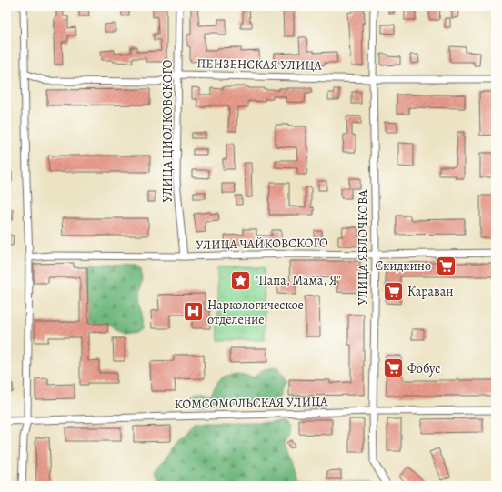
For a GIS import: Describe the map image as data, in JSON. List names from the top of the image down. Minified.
{"streets":{"street":["ПЕНЗЕНСКАЯ УЛИЦА","УЛИЦА ЦИОЛКОВСКОГО","УЛИЦА ЧАЙКОВСКОГО","УЛИЦА ЯБЛОЧКОВА","КОМСОМОЛЬСКАЯ УЛИЦА"]},"crossings":[["ПЕНЗЕНСКАЯ УЛИЦА","УЛИЦА ЦИОЛКОВСКОГО"],["ПЕНЗЕНСКАЯ УЛИЦА","УЛИЦА ЯБЛОЧКОВА"],["УЛИЦА ЦИОЛКОВСКОГО","УЛИЦА ЧАЙКОВСКОГО"],["УЛИЦА ЧАЙКОВСКОГО","УЛИЦА ЯБЛОЧКОВА"],["УЛИЦА ЯБЛОЧКОВА","КОМСОМОЛЬСКАЯ УЛИЦА"]],"places":{"supermarket":["Скидкино","Караван","Фобус"],"place":["\"Папа, Мама, Я\""],"hospital":["Наркологическое отделение"]}}
